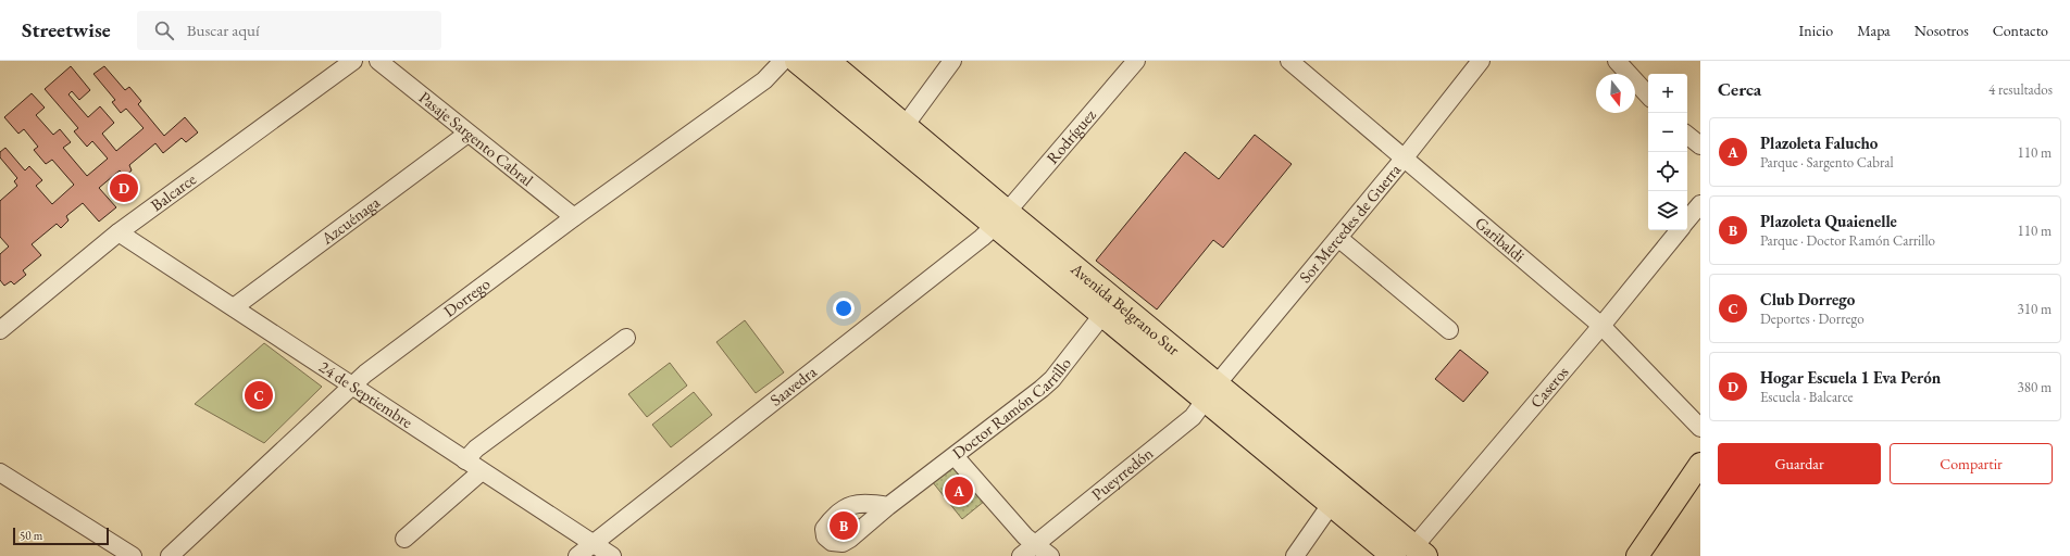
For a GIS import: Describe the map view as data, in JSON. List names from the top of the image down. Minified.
{"streets":{"highway":["Avenida Belgrano Sur"],"street":["Rodríguez","Pasaje Sargento Cabral","Balcarce","Azcuénaga","Sor Mercedes de Guerra","Garibaldi","Dorrego","Saavedra","Caseros","24 de Septiembre","Doctor Ramón Carrillo","Pueyrredón"]},"crossings":[["Rodríguez","Avenida Belgrano Sur"],["Rodríguez","Saavedra"],["Pasaje Sargento Cabral","Azcuénaga"],["Pasaje Sargento Cabral","Dorrego"],["Balcarce","24 de Septiembre"],["Azcuénaga","24 de Septiembre"],["Sor Mercedes de Guerra","Garibaldi"],["Sor Mercedes de Guerra","Avenida Belgrano Sur"],["Sor Mercedes de Guerra","Pueyrredón"],["Garibaldi","Caseros"],["Dorrego","24 de Septiembre"],["Avenida Belgrano Sur","Saavedra"],["Avenida Belgrano Sur","Caseros"],["Avenida Belgrano Sur","Doctor Ramón Carrillo"],["Avenida Belgrano Sur","Pueyrredón"],["Saavedra","24 de Septiembre"]],"scale_bar":"50 m","north":"bottom","page":{"header":"Streetwise","search":"Buscar aquí","nav":["Inicio","Mapa","Nosotros","Contacto"],"heading":["Cerca","4 resultados"],"map_buttons":["+","−"],"list":[{"mark":"A","name":"Plazoleta Falucho","note":"Parque · Sargento Cabral","value":"110 m"},{"mark":"B","name":"Plazoleta Quaienelle","note":"Parque · Doctor Ramón Carrillo","value":"110 m"},{"mark":"C","name":"Club Dorrego","note":"Deportes · Dorrego","value":"310 m"},{"mark":"D","name":"Hogar Escuela 1 Eva Perón","note":"Escuela · Balcarce","value":"380 m"}],"pins":["D","C","A","B"],"buttons":["Guardar","Compartir"],"scale":"50 m"}}
